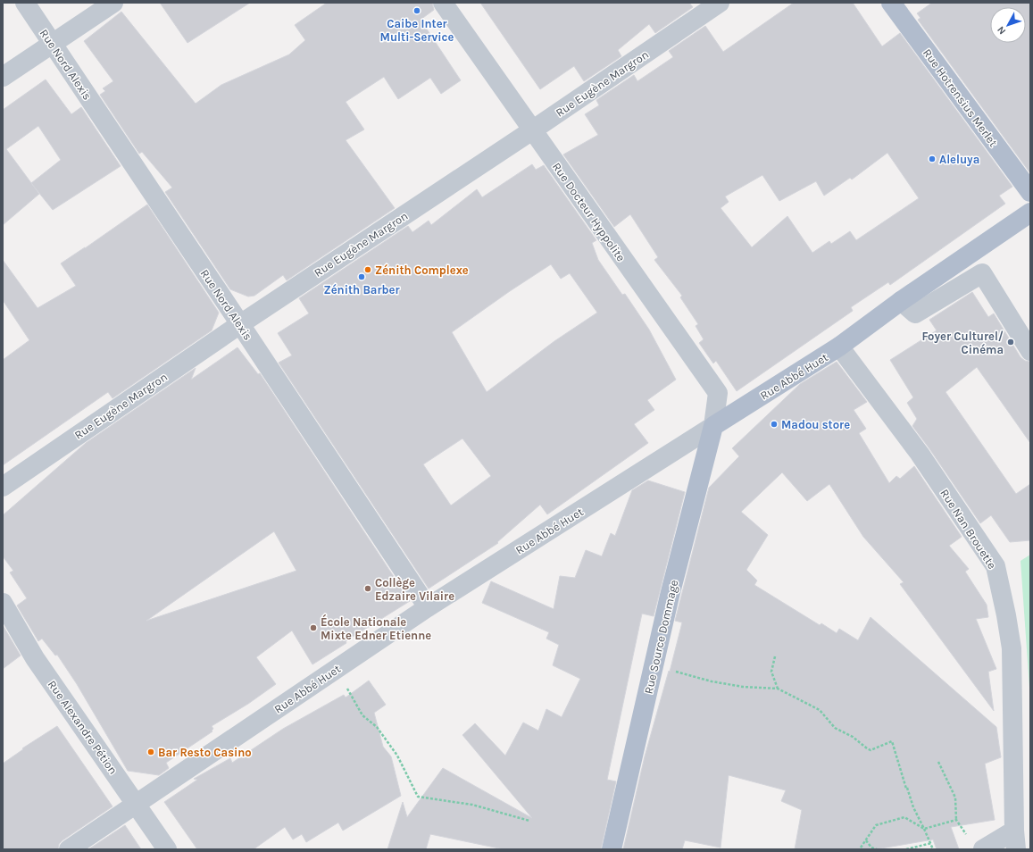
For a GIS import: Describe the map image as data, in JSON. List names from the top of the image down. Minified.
{"streets":{"main road":["Rue Hotrensius Merlet","Rue Abbé Huet","Rue Source Dommage"],"street":["Rue Nord Alexis","Rue Eugène Margron","Rue Docteur Hyppolite","Rue Nan Brouette","Rue Alexandre Pétion"]},"crossings":[["Rue Nord Alexis","Rue Eugène Margron"],["Rue Nord Alexis","Rue Abbé Huet"],["Rue Eugène Margron","Rue Docteur Hyppolite"],["Rue Docteur Hyppolite","Rue Abbé Huet"],["Rue Docteur Hyppolite","Rue Source Dommage"],["Rue Abbé Huet","Rue Nan Brouette"],["Rue Abbé Huet","Rue Source Dommage"],["Rue Abbé Huet","Rue Alexandre Pétion"]],"places":["Caibe Inter Multi-Service","Aleluya","Zénith Complexe","Zénith Barber","Foyer Culturel/ Cinéma","Madou store","Collège Edzaire Vilaire","École Nationale Mixte Edner Etienne","Bar Resto Casino"],"north":"bottom left"}
